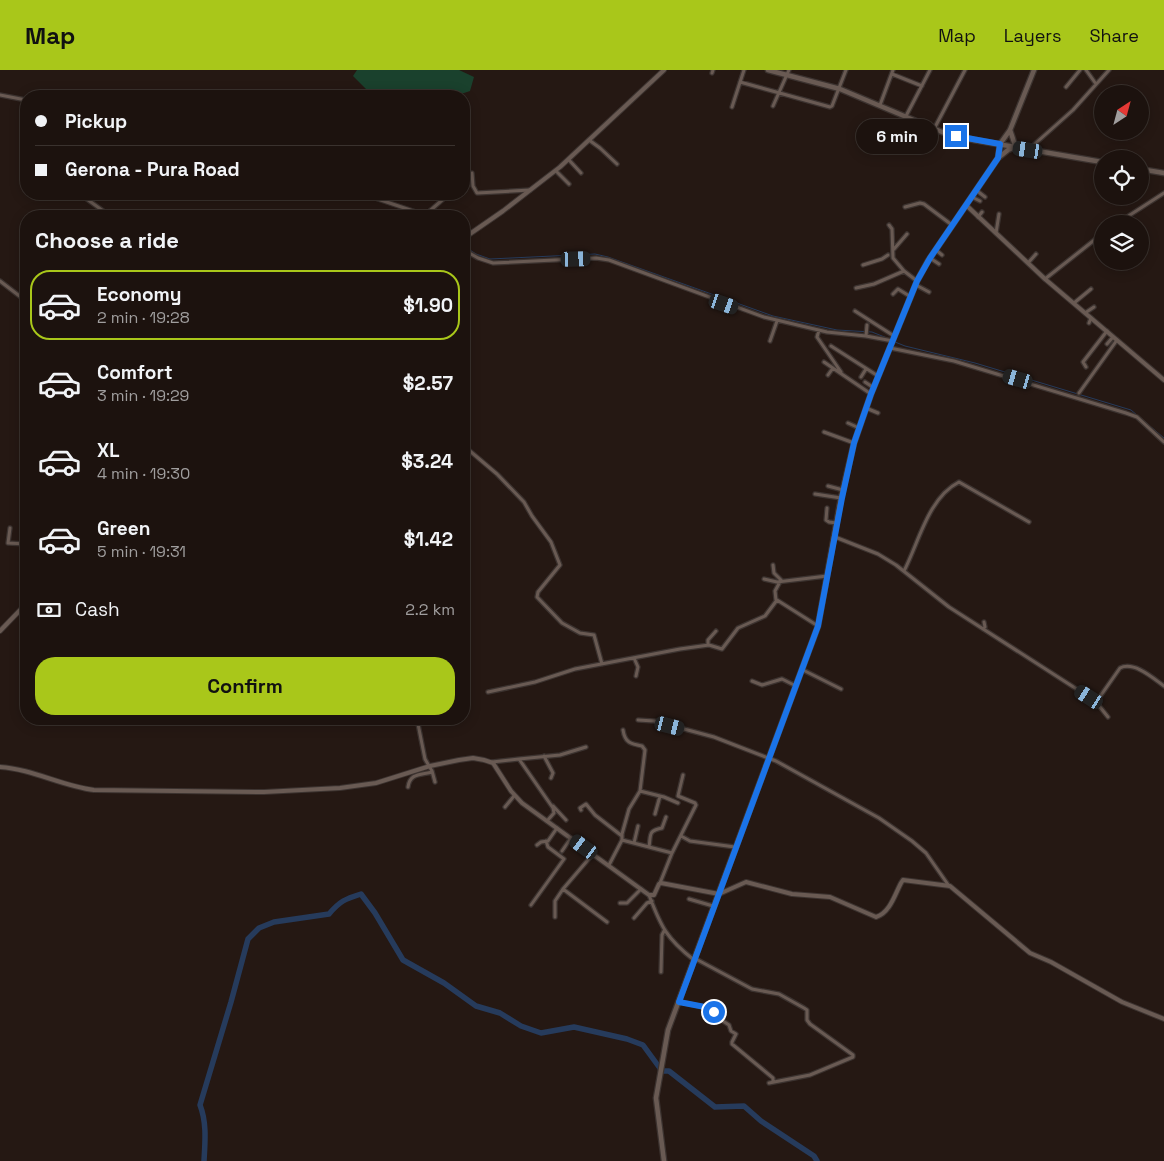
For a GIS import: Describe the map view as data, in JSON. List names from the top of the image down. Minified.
{"north":"top right","page":{"header":"Map","nav":["Map","Layers","Share"],"banner":["Pickup","Gerona - Pura Road"],"bubble":"6 min","heading":"Choose a ride","list":[{"name":"Economy","note":"2 min · 19:28","value":"$1.90"},{"name":"Comfort","note":"3 min · 19:29","value":"$2.57"},{"name":"XL","note":"4 min · 19:30","value":"$3.24"},{"name":"Green","note":"5 min · 19:31","value":"$1.42"}],"pay":["Cash","2.2 km"],"buttons":"Confirm"}}
